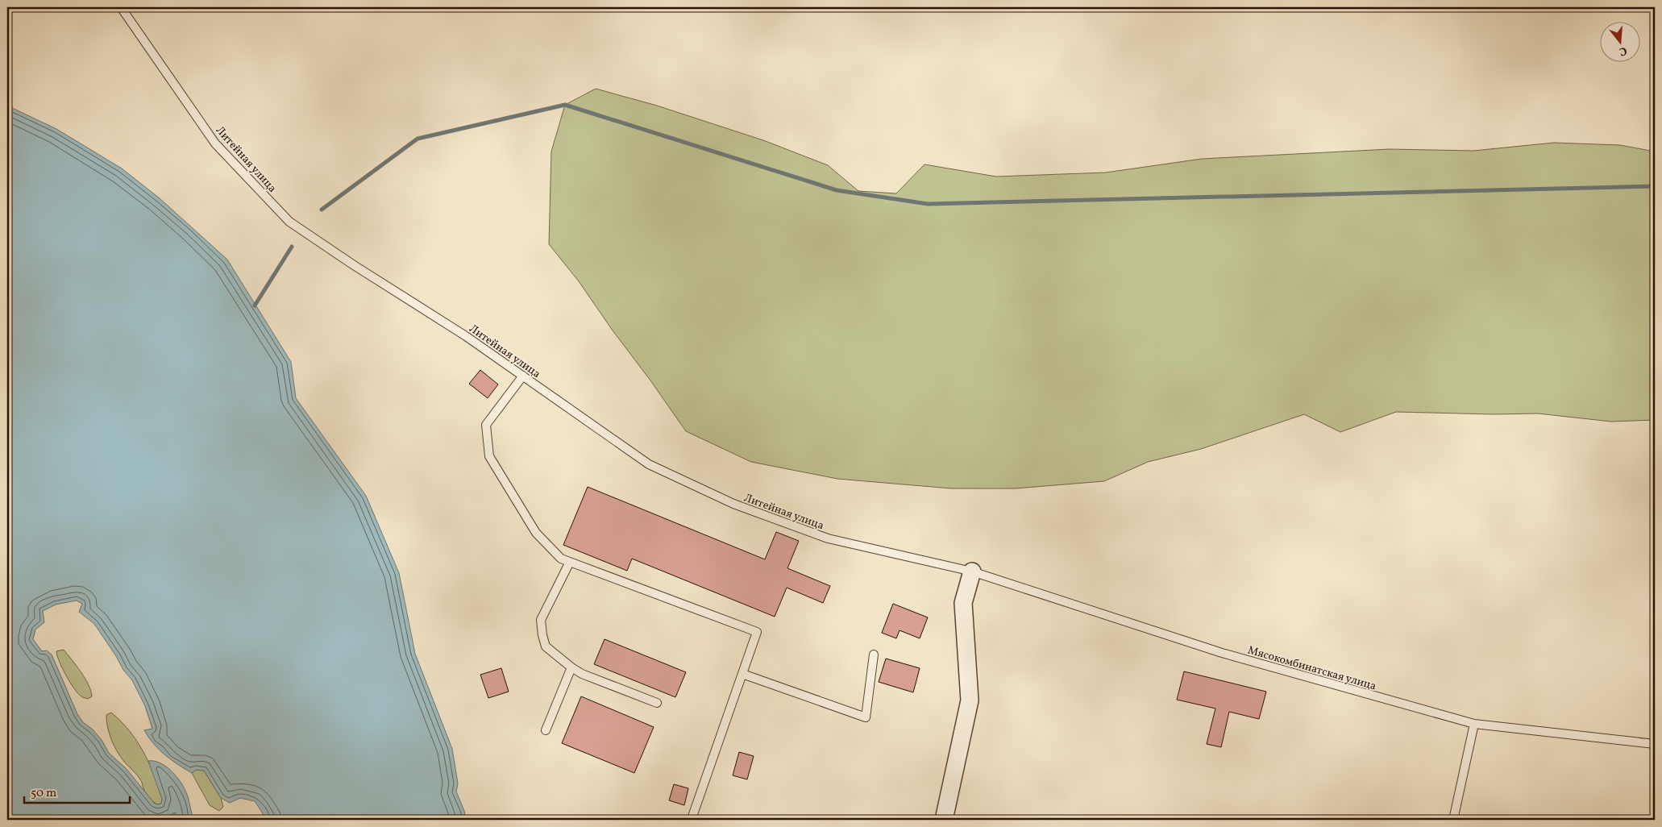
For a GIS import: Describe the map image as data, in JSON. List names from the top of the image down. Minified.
{"streets":{"lane":["Литейная улица","Мясокомбинатская улица"]},"crossings":[["Литейная улица","Мясокомбинатская улица"]],"scale_bar":"50 m","north":"bottom"}
